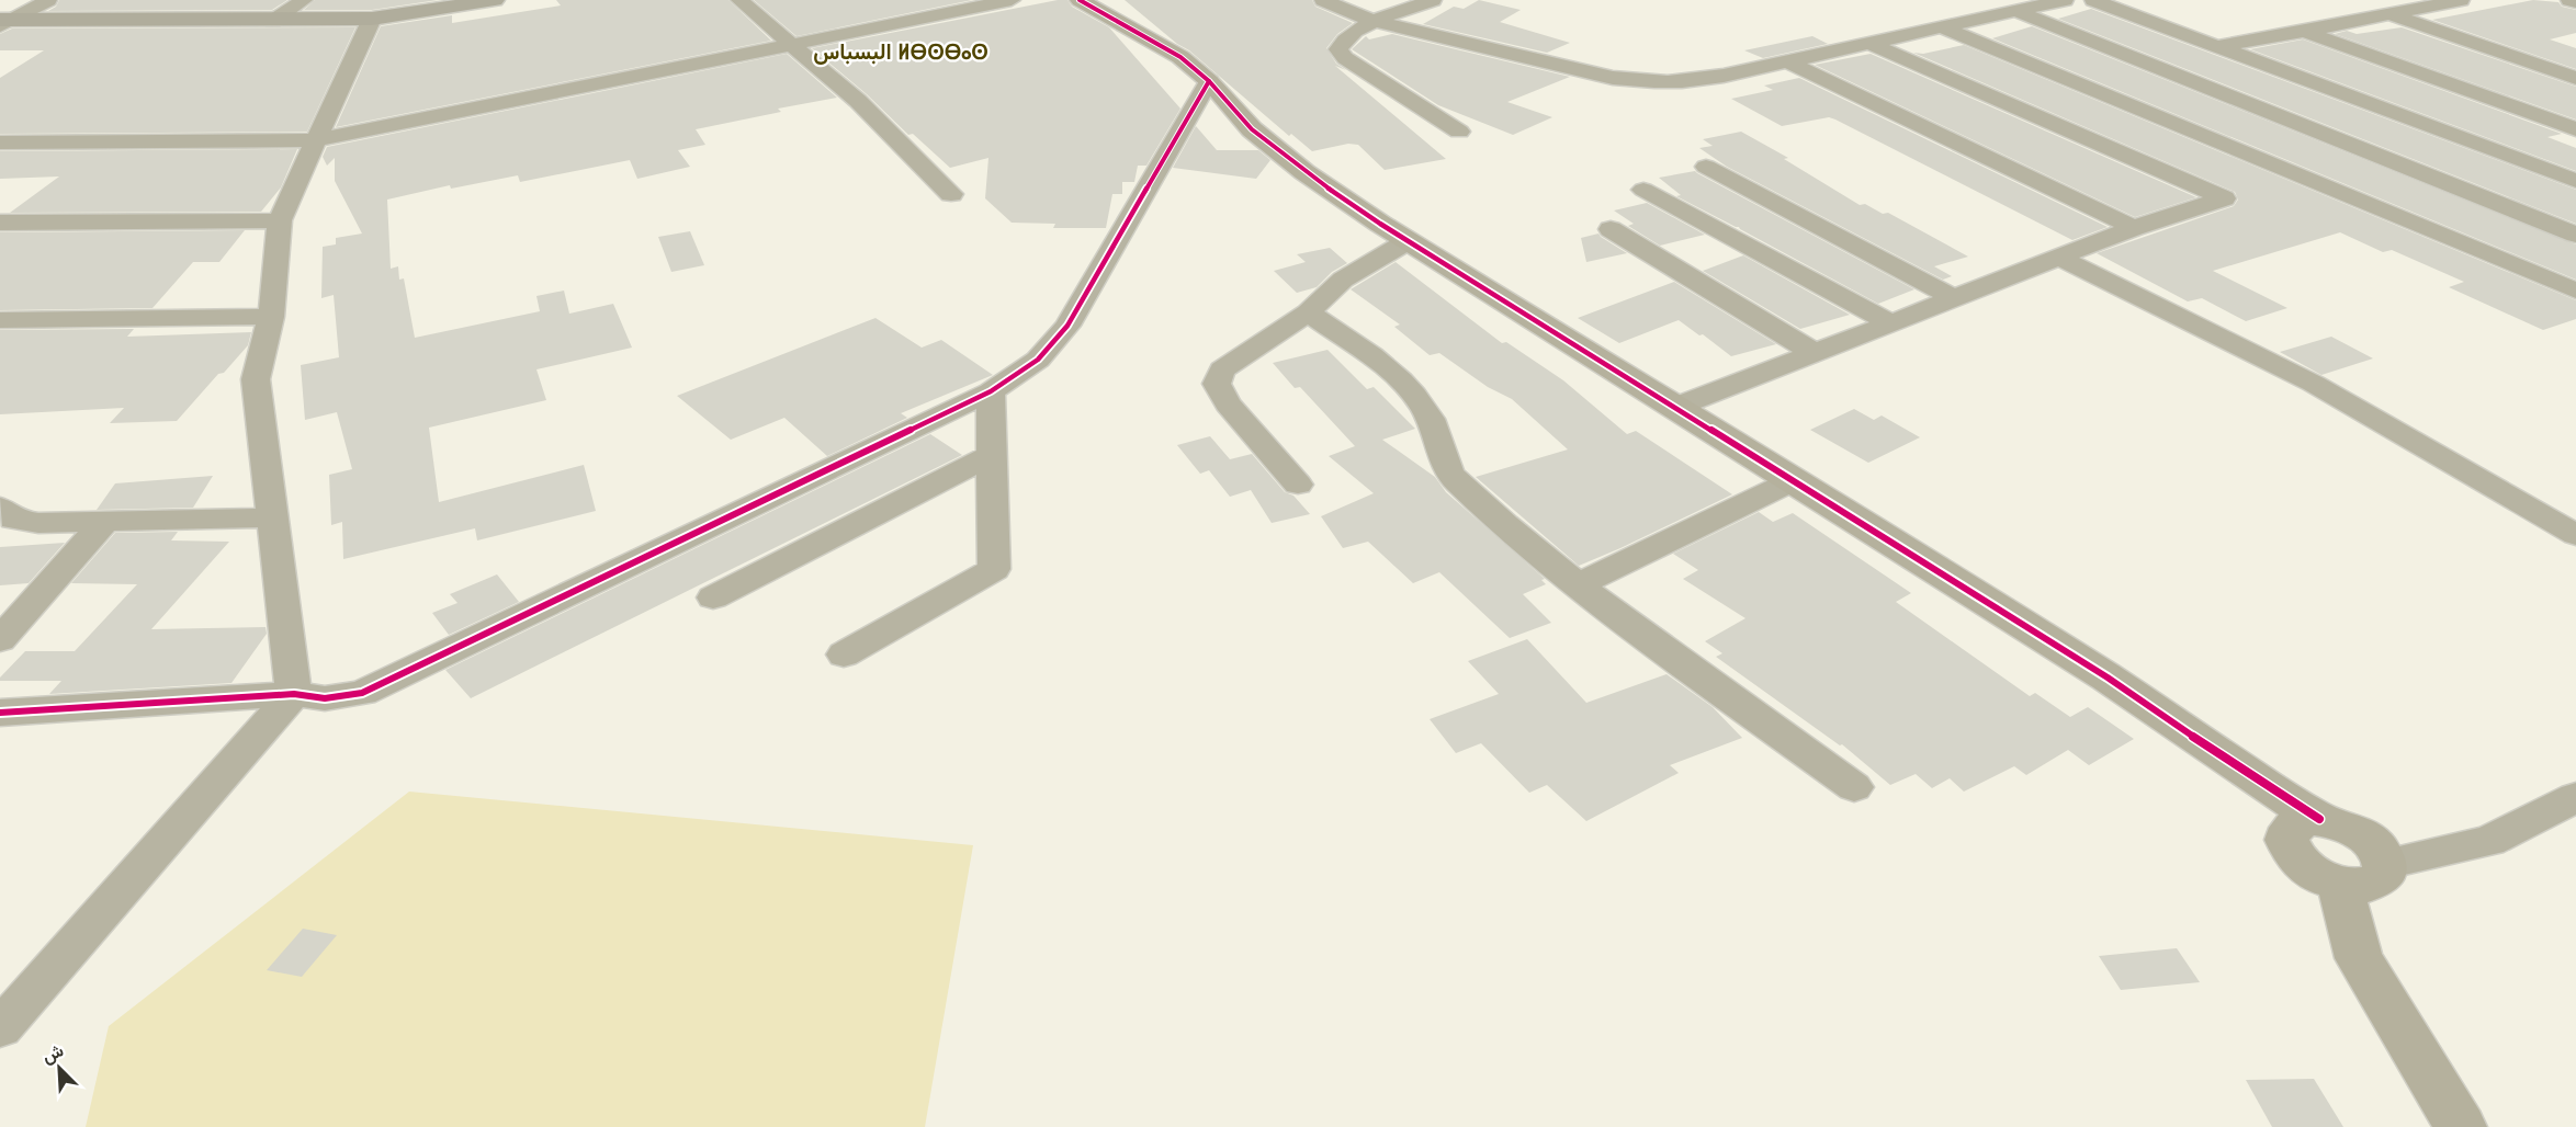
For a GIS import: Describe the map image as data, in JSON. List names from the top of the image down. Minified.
{"districts":["البسباس ⵍⴱⵙⴱⴰⵙ"],"north":"top left"}
